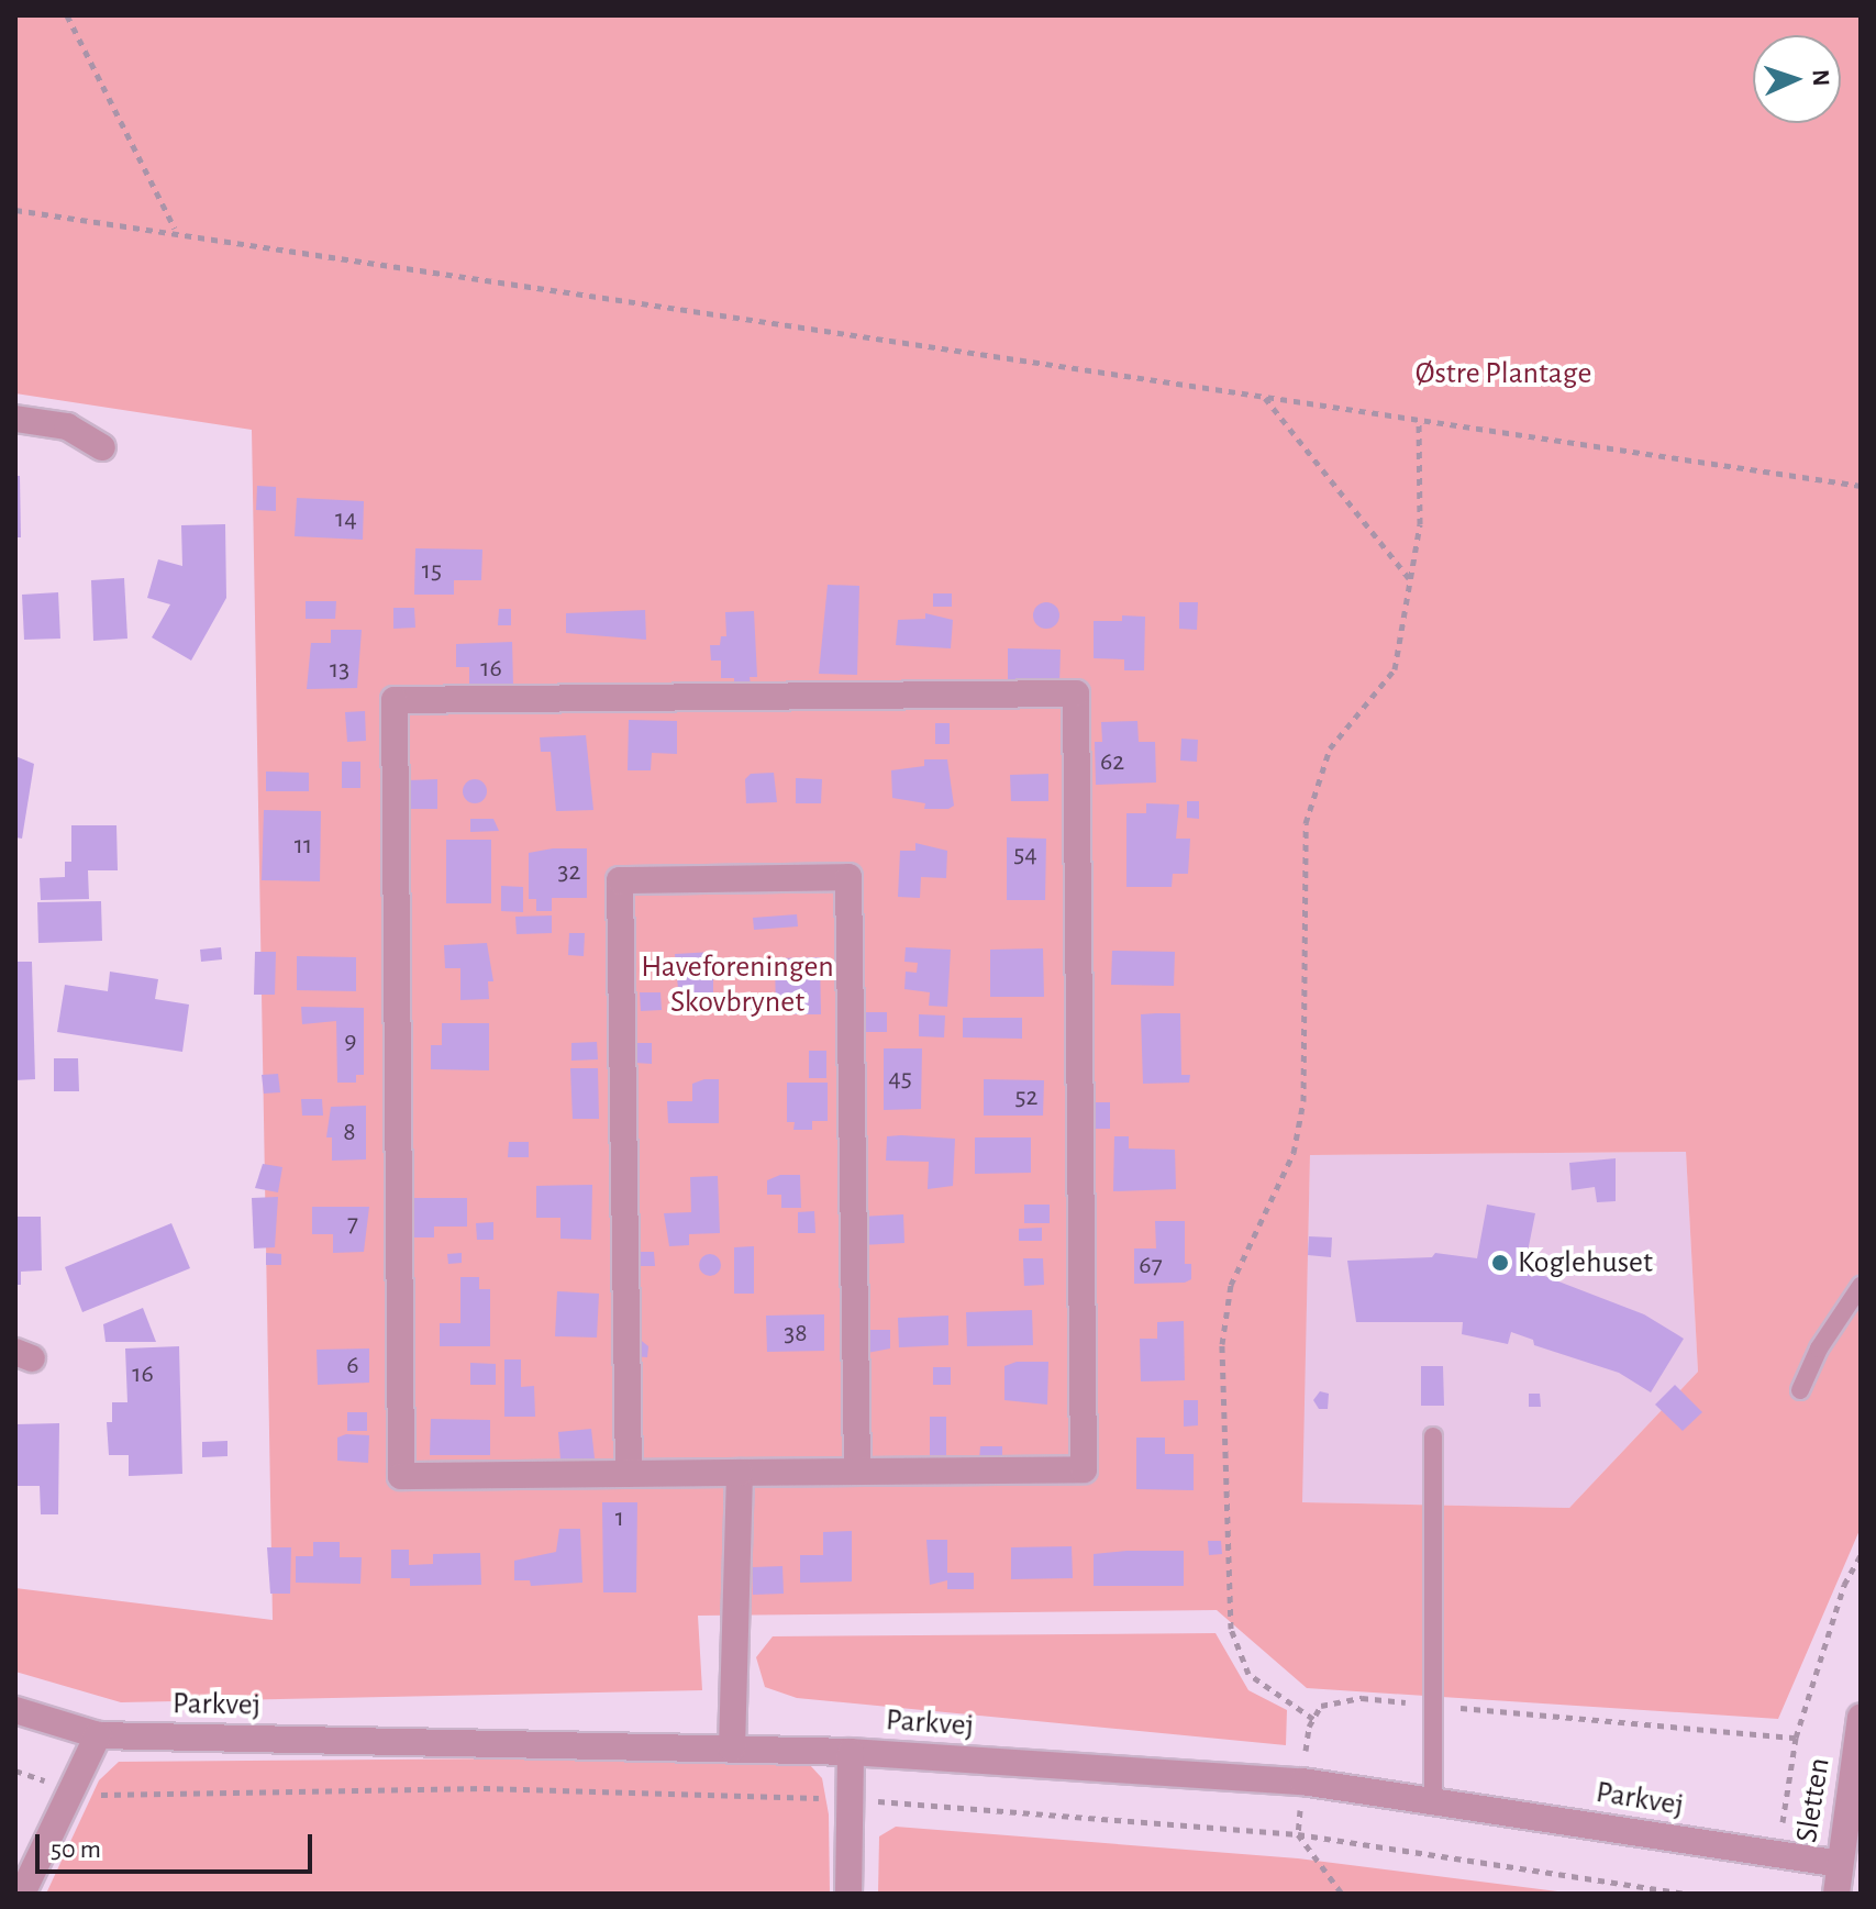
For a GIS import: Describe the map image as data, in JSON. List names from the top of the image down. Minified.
{"streets":{"street":["Parkvej","Sletten"]},"crossings":[["Parkvej","Sletten"]],"parks":["Østre Plantage","Haveforeningen Skovbrynet"],"places":["Koglehuset"],"house_numbers":["14","15","16","13","62","11","54","32","9","45","52","8","7","67","38","6","16","1"],"scale_bar":"50 m","north":"right"}
